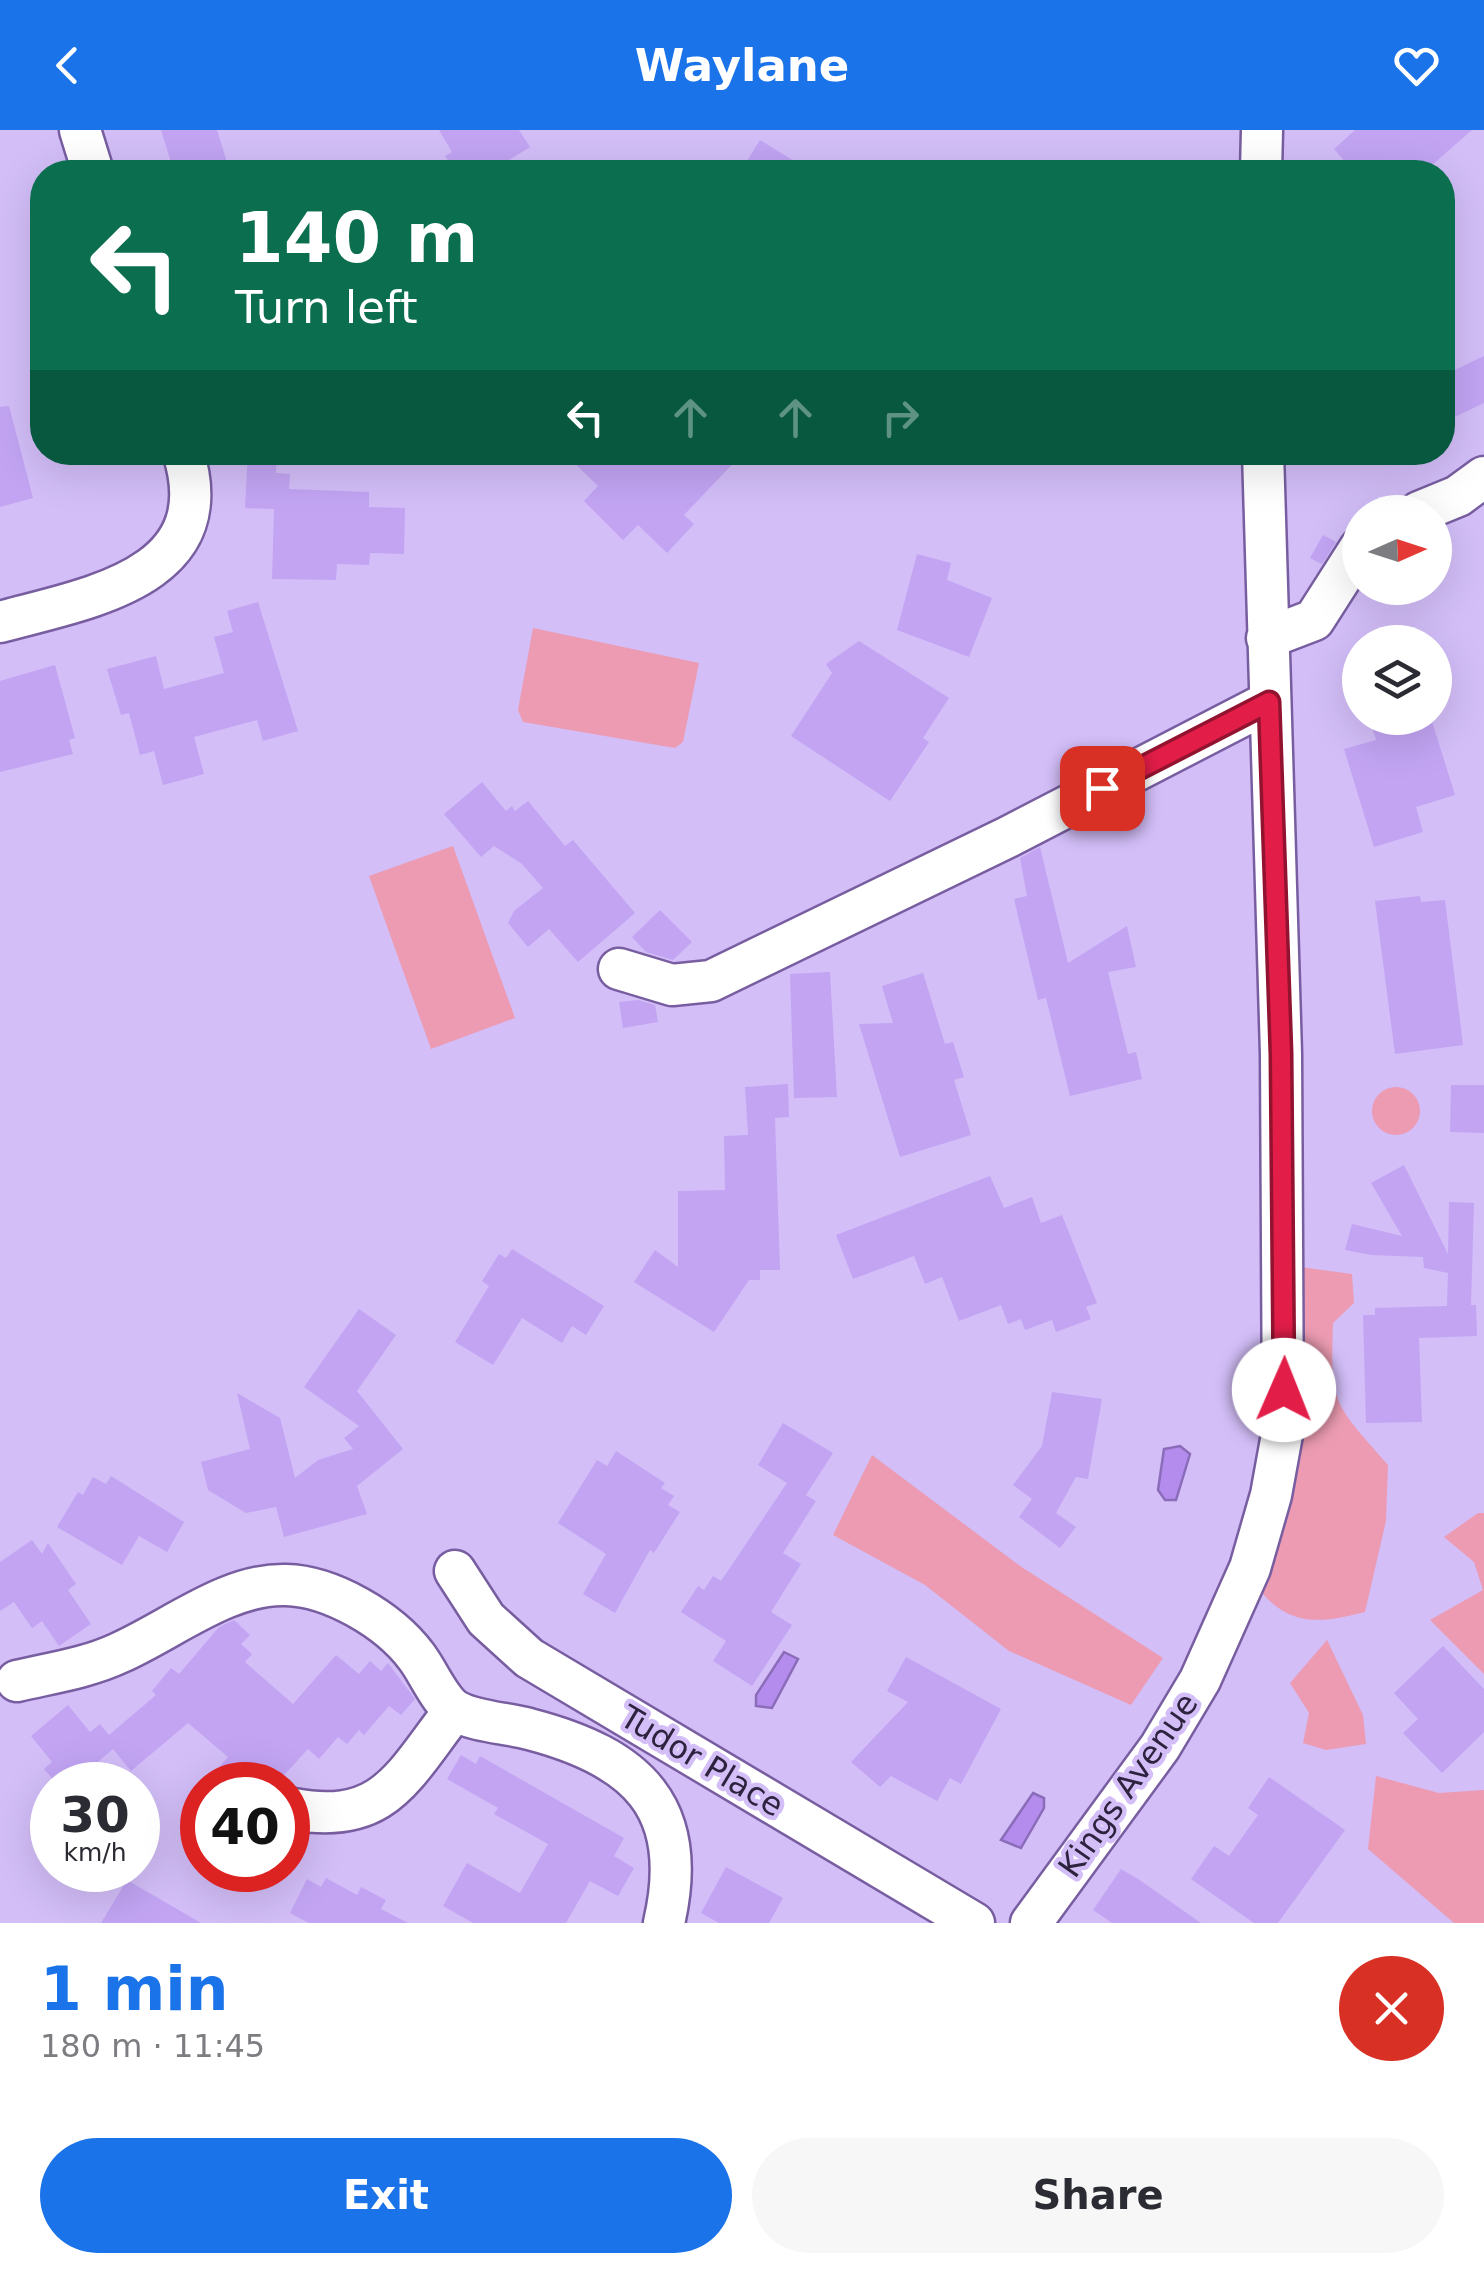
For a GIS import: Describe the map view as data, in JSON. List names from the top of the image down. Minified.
{"streets":{"street":["Tudor Place","Kings Avenue"]},"north":"right","page":{"header":"Waylane","turn":["140 m","Turn left"],"speed":"30 km/h","limit":"40","heading":["1 min","180 m · 11:45"],"buttons":["Exit","Share"]}}
